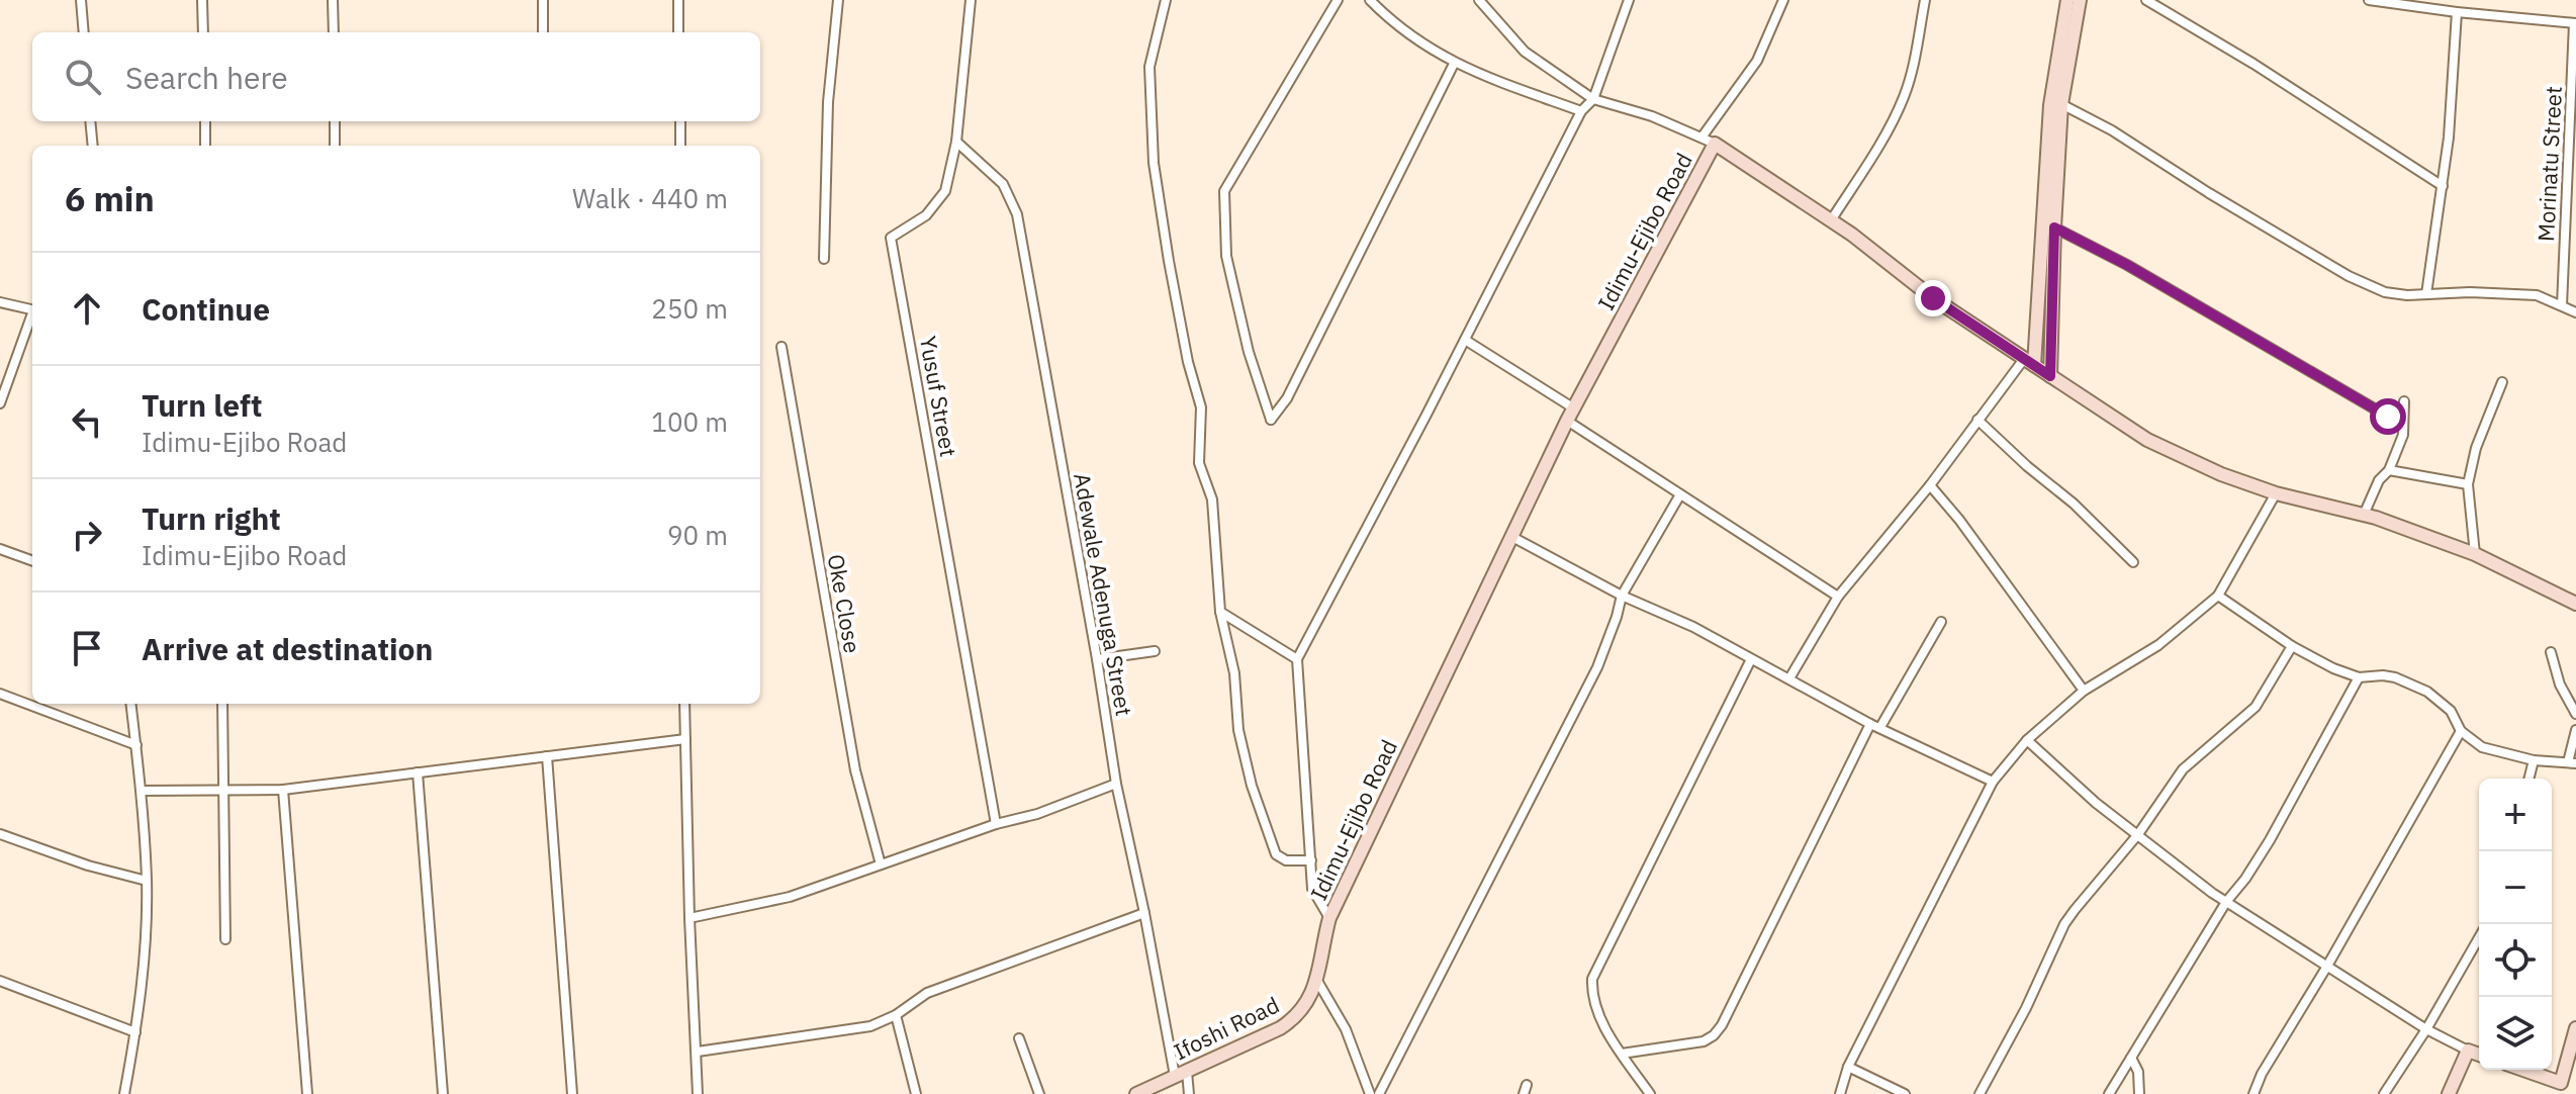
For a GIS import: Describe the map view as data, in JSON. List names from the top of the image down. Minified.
{"streets":{"main road":["Idimu-Ejibo Road","Ifoshi Road"],"street":["Morinatu Street","Yusuf Street","Adewale Adenuga Street","Oke Close"]},"crossings":[["Idimu-Ejibo Road","Ifoshi Road"],["Yusuf Street","Adewale Adenuga Street"],["Adewale Adenuga Street","Ifoshi Road"]],"page":{"search":"Search here","heading":["6 min","Walk · 440 m"],"list":[["Continue","250 m"],["Turn left","Idimu-Ejibo Road","100 m"],["Turn right","Idimu-Ejibo Road","90 m"],"Arrive at destination"],"map_buttons":["+","−"]}}
